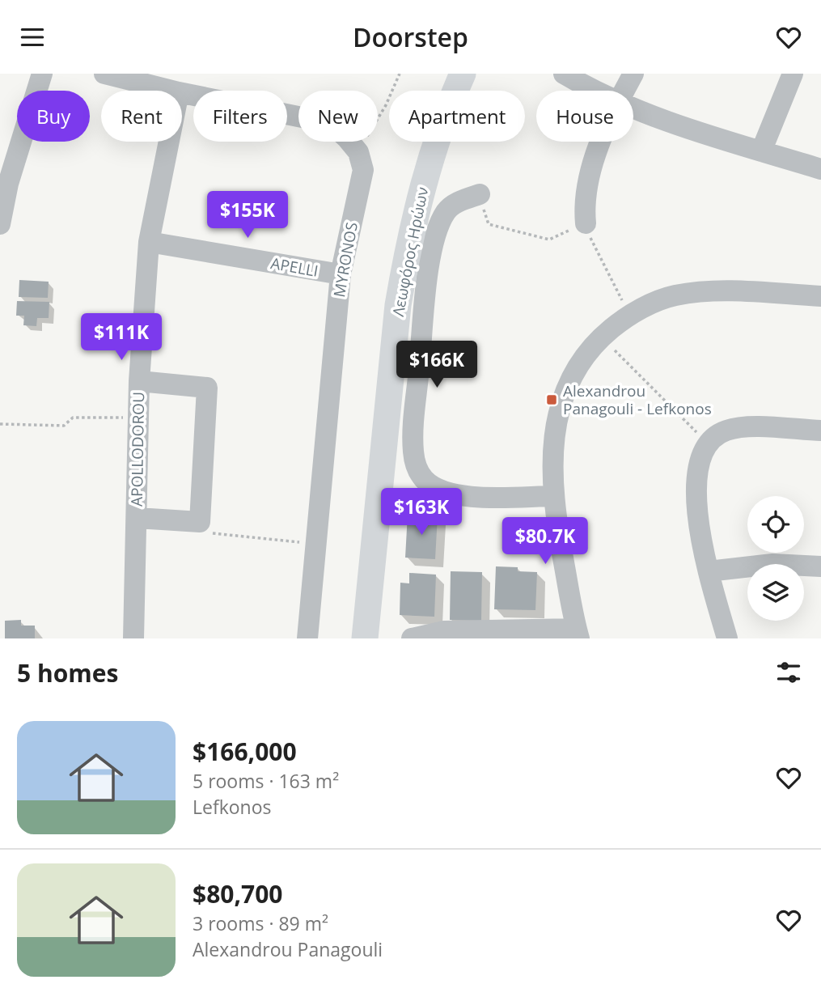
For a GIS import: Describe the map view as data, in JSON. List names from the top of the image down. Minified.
{"streets":{"main road":["Λεωφόρος Ηρώων"],"street":["MYRONOS","APELLI","APOLLODOROU"]},"crossings":[["MYRONOS","APELLI"],["APELLI","APOLLODOROU"]],"places":{"transit":["Alexandrou Panagouli - Lefkonos"]},"page":{"header":"Doorstep","chip":["Buy","Rent","Filters","New","Apartment","House"],"price":["$155K","$111K","$166K","$163K","$80.7K"],"heading":"5 homes","list":[{"name":"$166,000","note":"5 rooms · 163 m² · Lefkonos"},{"name":"$80,700","note":"3 rooms · 89 m² · Alexandrou Panagouli"}]}}
